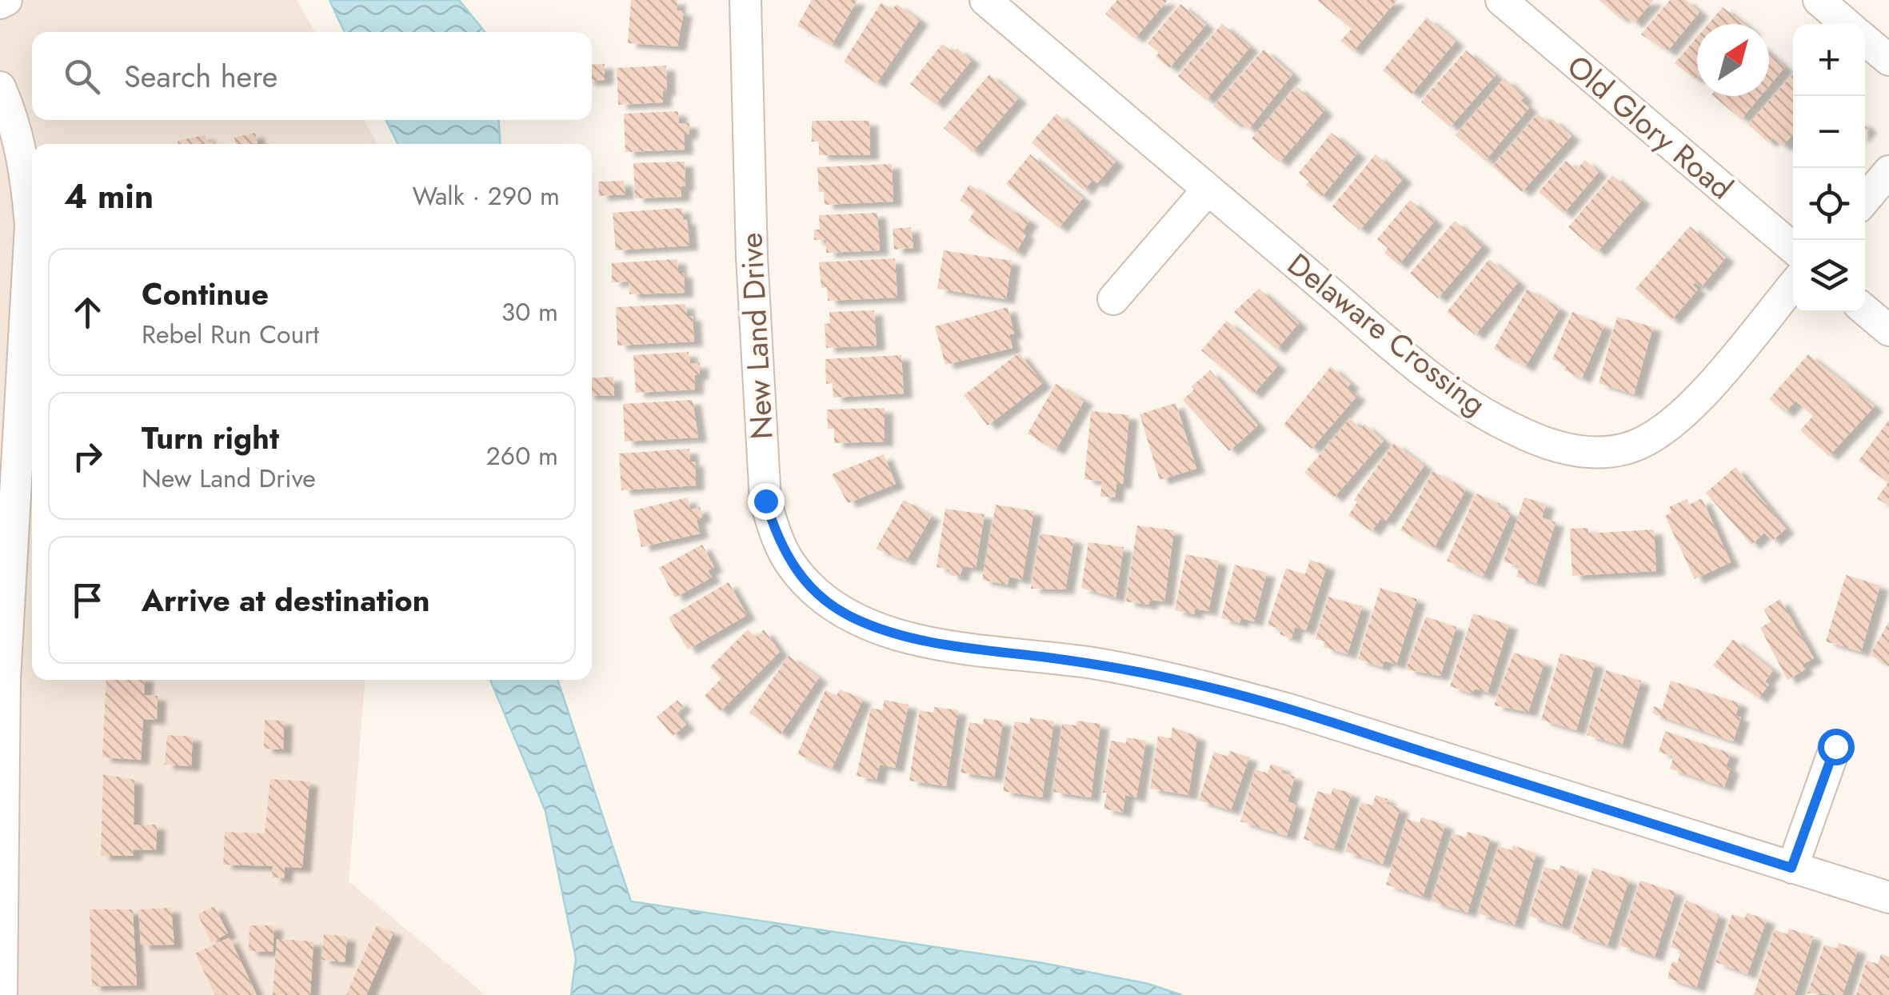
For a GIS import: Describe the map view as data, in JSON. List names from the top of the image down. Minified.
{"streets":{"street":["Old Glory Road","Delaware Crossing","New Land Drive"]},"north":"top right","page":{"map_buttons":["+","−"],"search":"Search here","heading":["4 min","Walk · 290 m"],"list":[["Continue","Rebel Run Court","30 m"],["Turn right","New Land Drive","260 m"],"Arrive at destination"]}}
